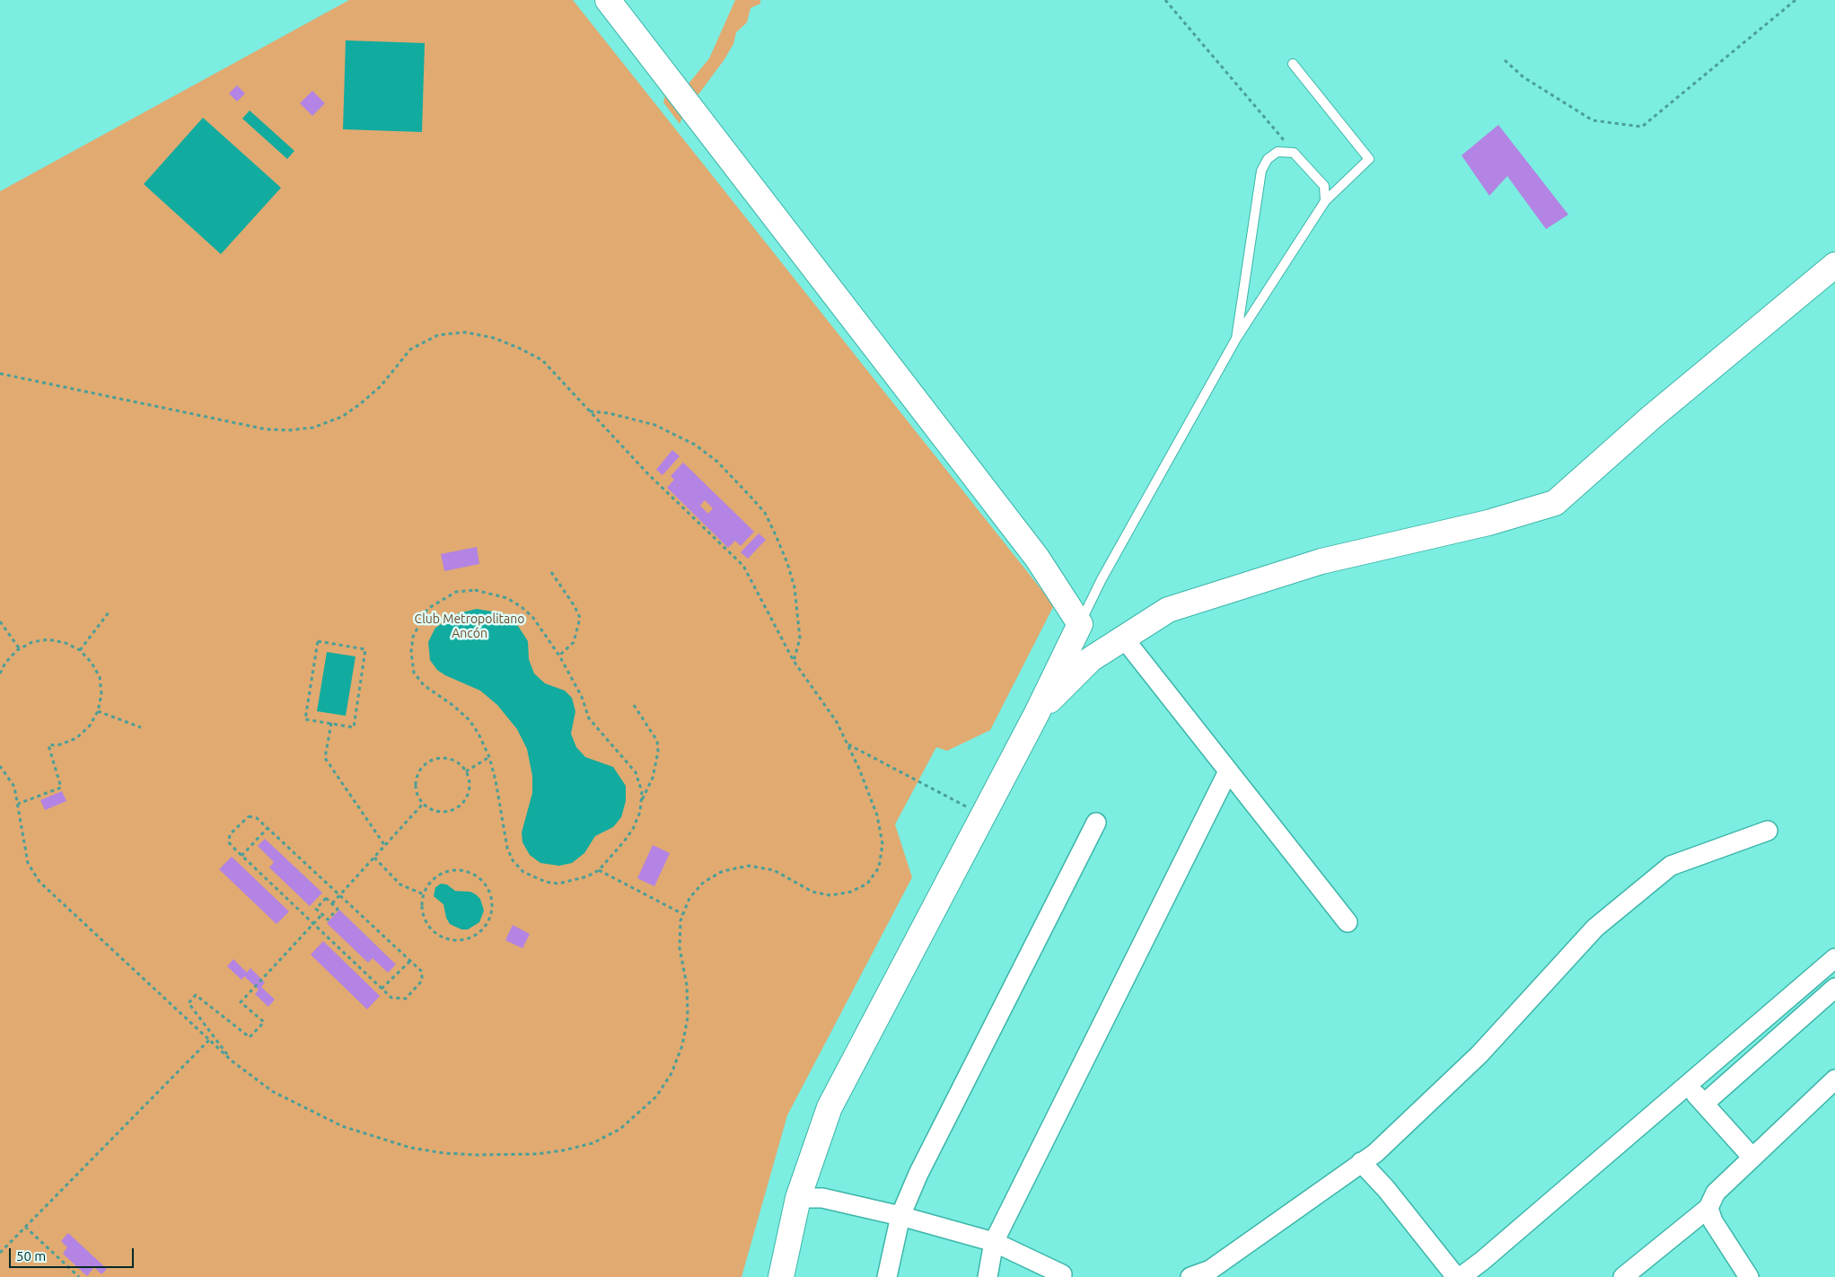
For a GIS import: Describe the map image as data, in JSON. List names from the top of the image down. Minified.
{"parks":["Club Metropolitano Ancón"],"scale_bar":"50 m"}
